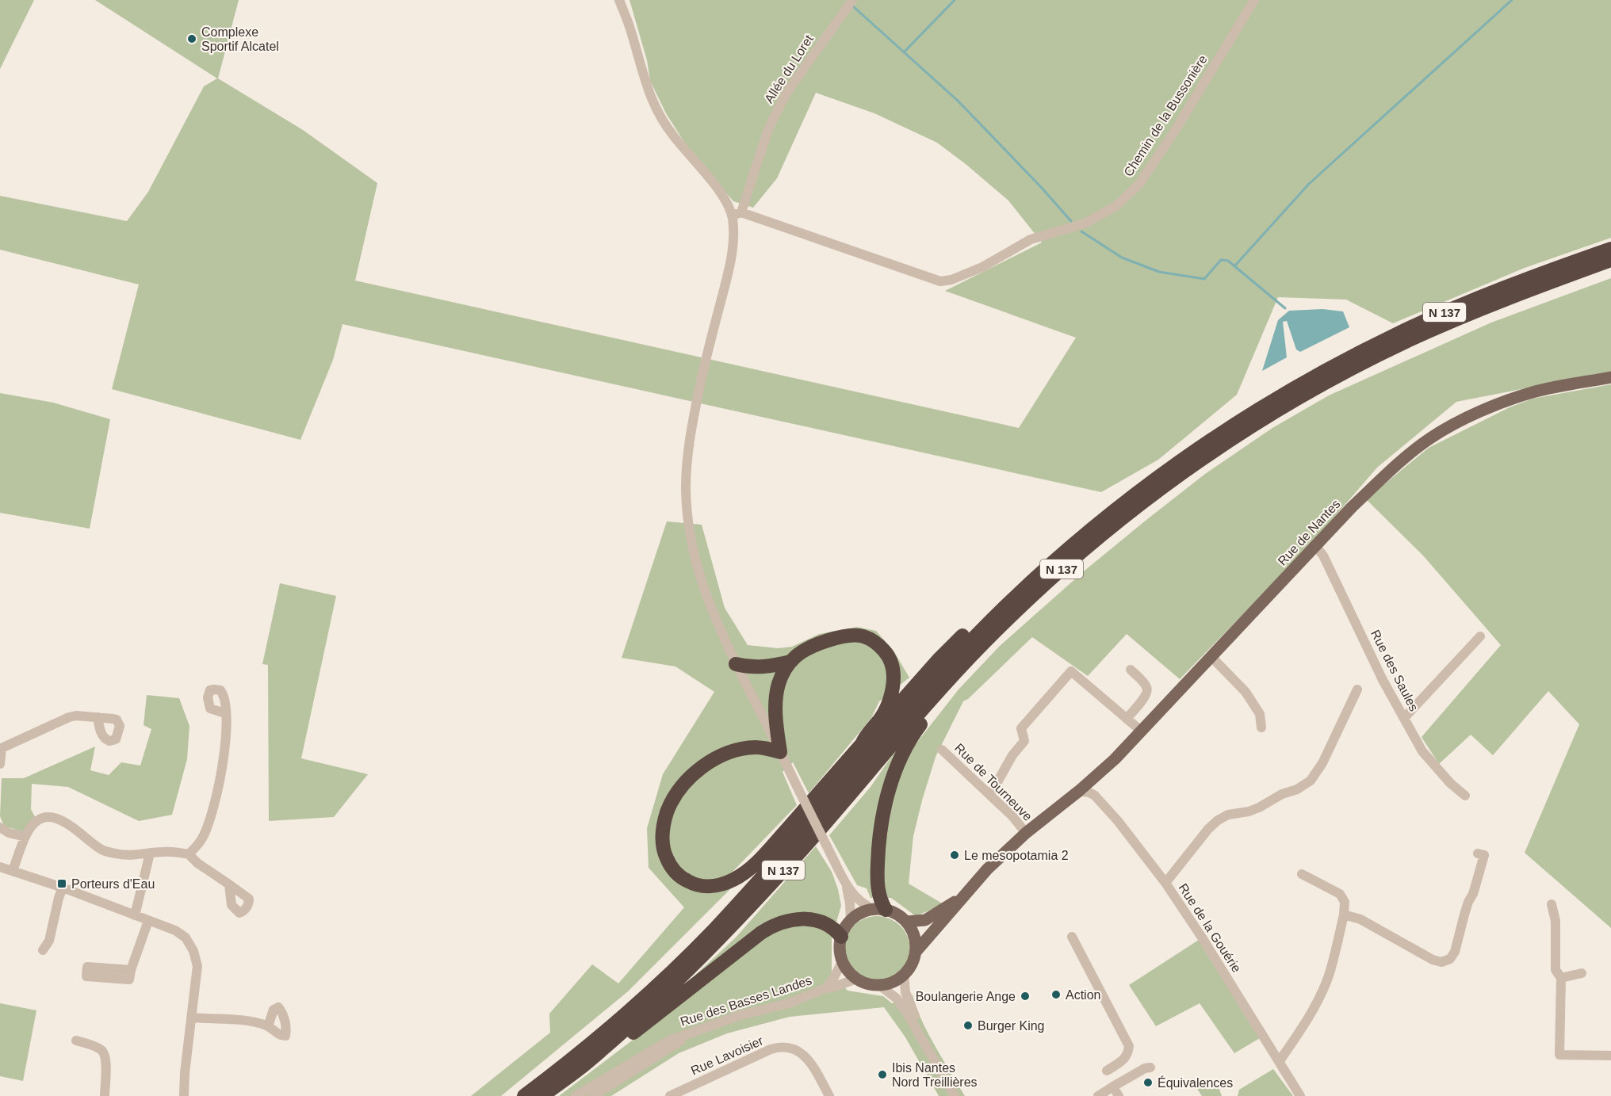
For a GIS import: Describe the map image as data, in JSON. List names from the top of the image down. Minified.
{"streets":{"highway":["N 137"],"main road":["Rue de Nantes"],"street":["Allée du Loret","Chemin de la Bussonière","Rue des Saules","Rue de Tourneuve","Rue de la Gouérie","Rue des Basses Landes","Rue Lavoisier"]},"crossings":[["Allée du Loret","Chemin de la Bussonière"],["Rue de Nantes","Rue des Saules"],["Rue de Nantes","Rue de Tourneuve"],["Rue de Nantes","Rue de la Gouérie"]],"places":{"other":["Complexe Sportif Alcatel","Le mesopotamia 2","Action","Boulangerie Ange","Burger King","Ibis Nantes Nord Treillières","Équivalences"],"transit":["Porteurs d'Eau"]}}
